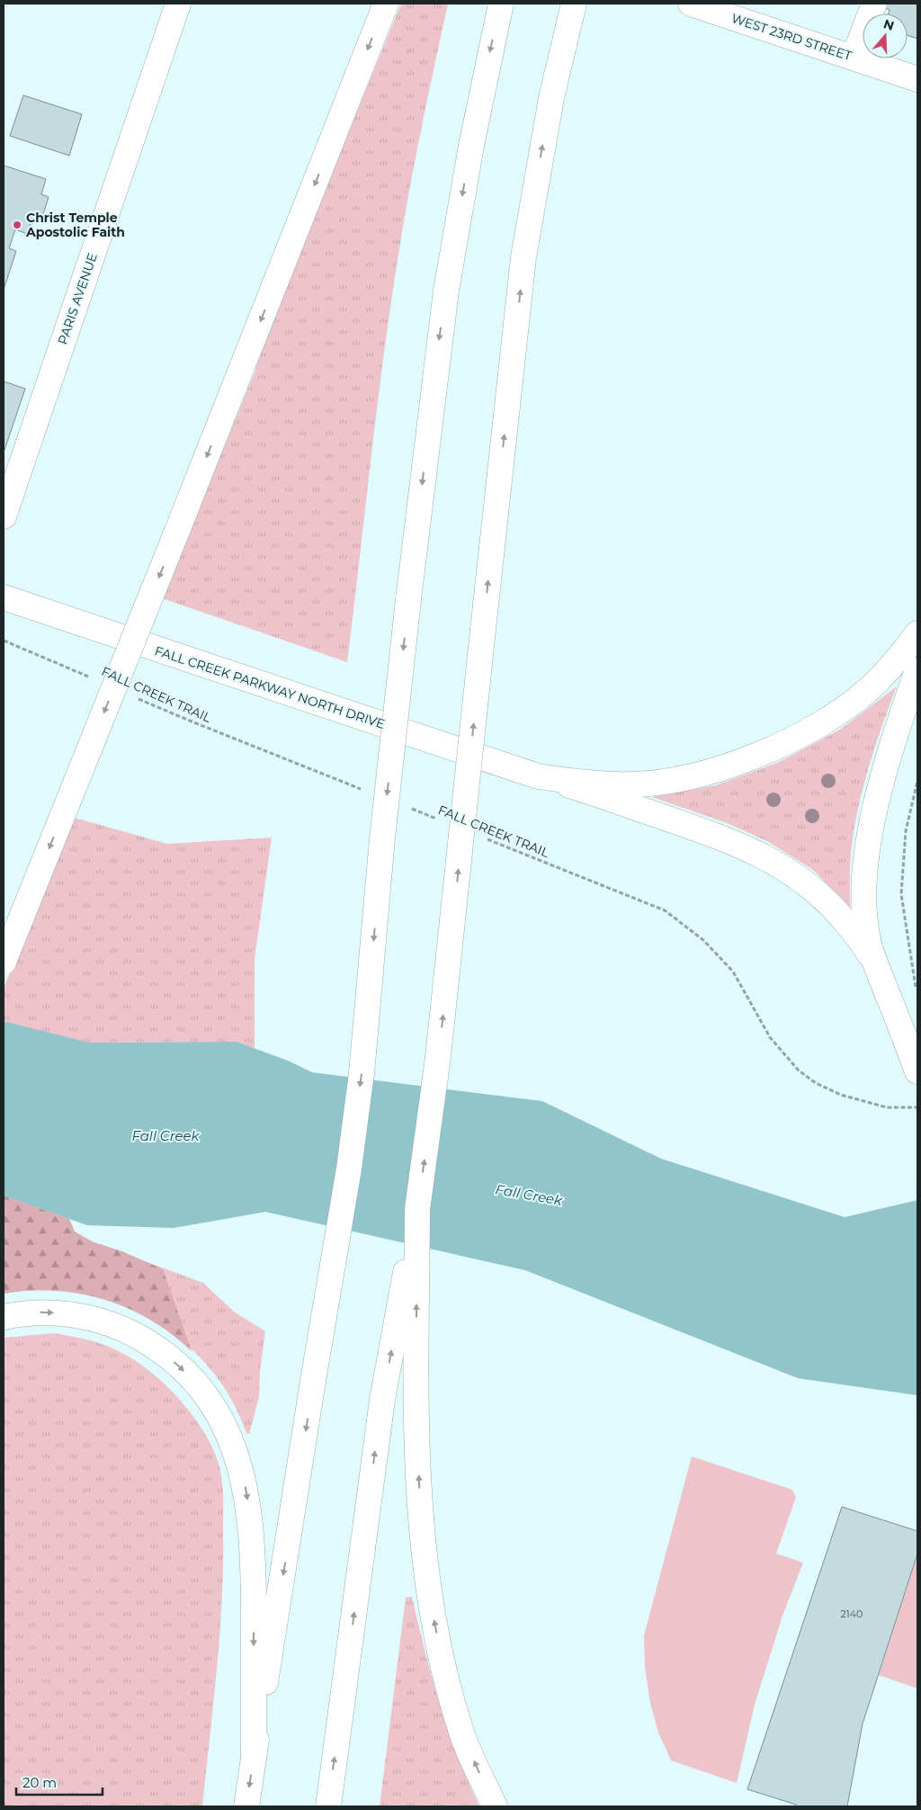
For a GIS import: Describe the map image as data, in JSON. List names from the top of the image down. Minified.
{"streets":{"main road":["WEST 23RD STREET","PARIS AVENUE","FALL CREEK PARKWAY NORTH DRIVE"],"path":["FALL CREEK TRAIL"]},"water":["Fall Creek"],"places":["Christ Temple Apostolic Faith"],"house_numbers":["2140"],"scale_bar":"20 m","north":"top"}
